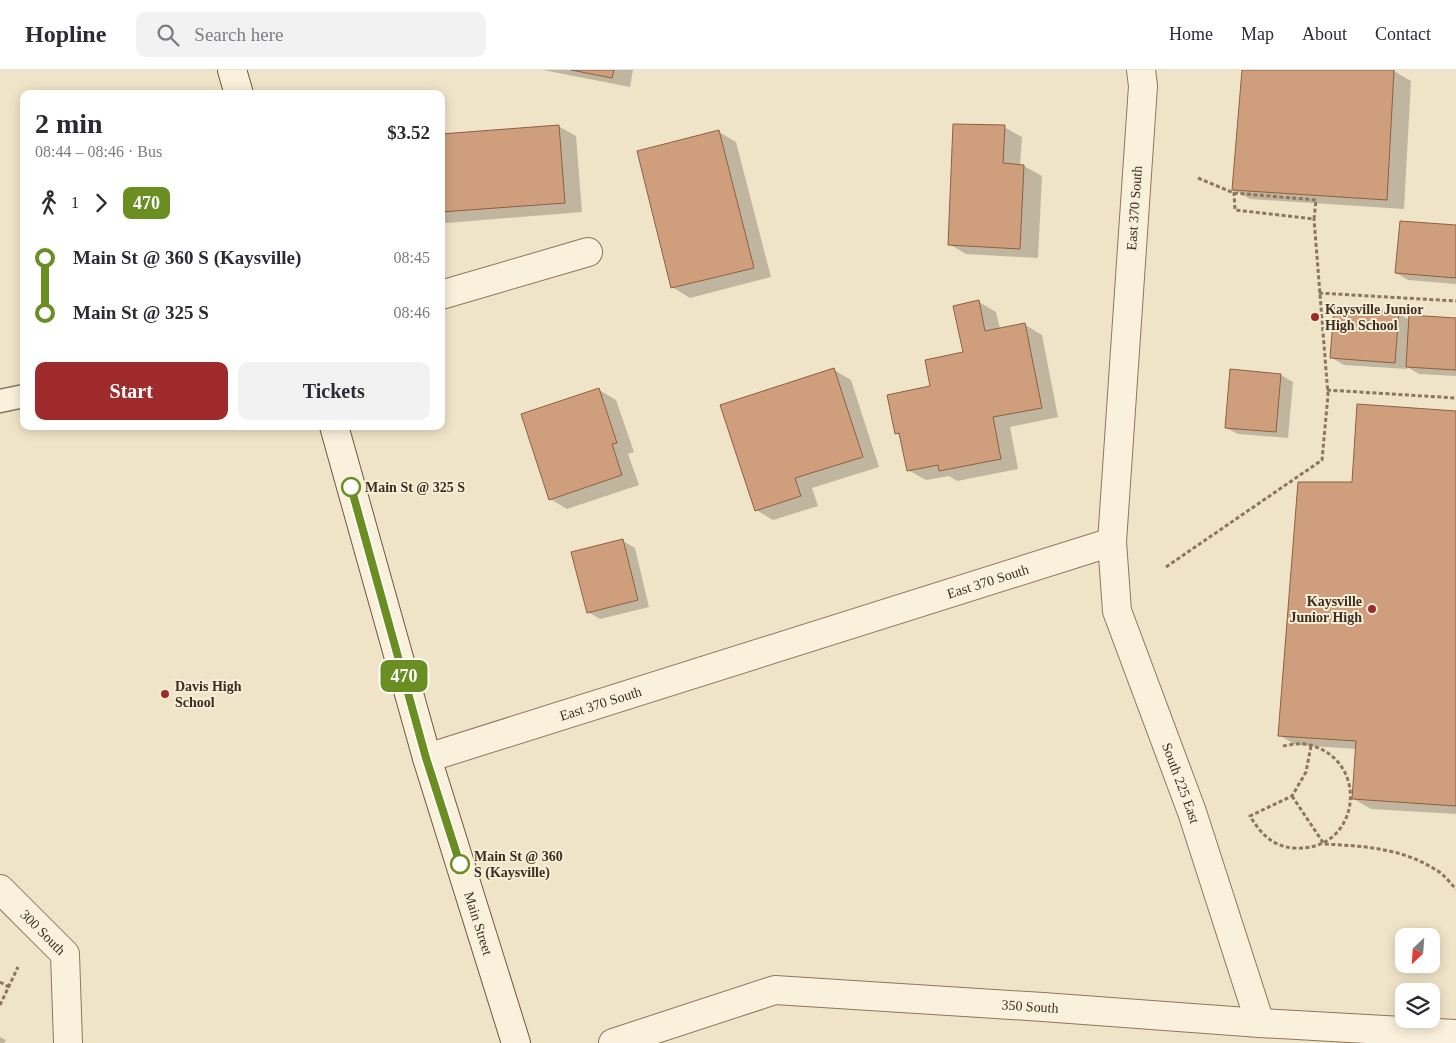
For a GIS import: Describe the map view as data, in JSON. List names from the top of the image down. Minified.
{"streets":{"street":["East 370 South","South 225 East","Main Street","300 South","350 South"]},"crossings":[["East 370 South","South 225 East"],["East 370 South","Main Street"],["South 225 East","350 South"]],"places":["Kaysville Junior High School","Main St @ 325 S","Kaysville Junior High","Davis High School","Main St @ 360 S (Kaysville)"],"lines":["bus line 470"],"north":"bottom left","page":{"header":"Hopline","search":"Search here","nav":["Home","Map","About","Contact"],"on_map":"470","heading":["2 min","08:44 – 08:46 · Bus","$3.52"],"legs":["1","470"],"list":[{"name":"Main St @ 360 S (Kaysville)","value":"08:45"},{"name":"Main St @ 325 S","value":"08:46"}],"buttons":["Start","Tickets"]}}
